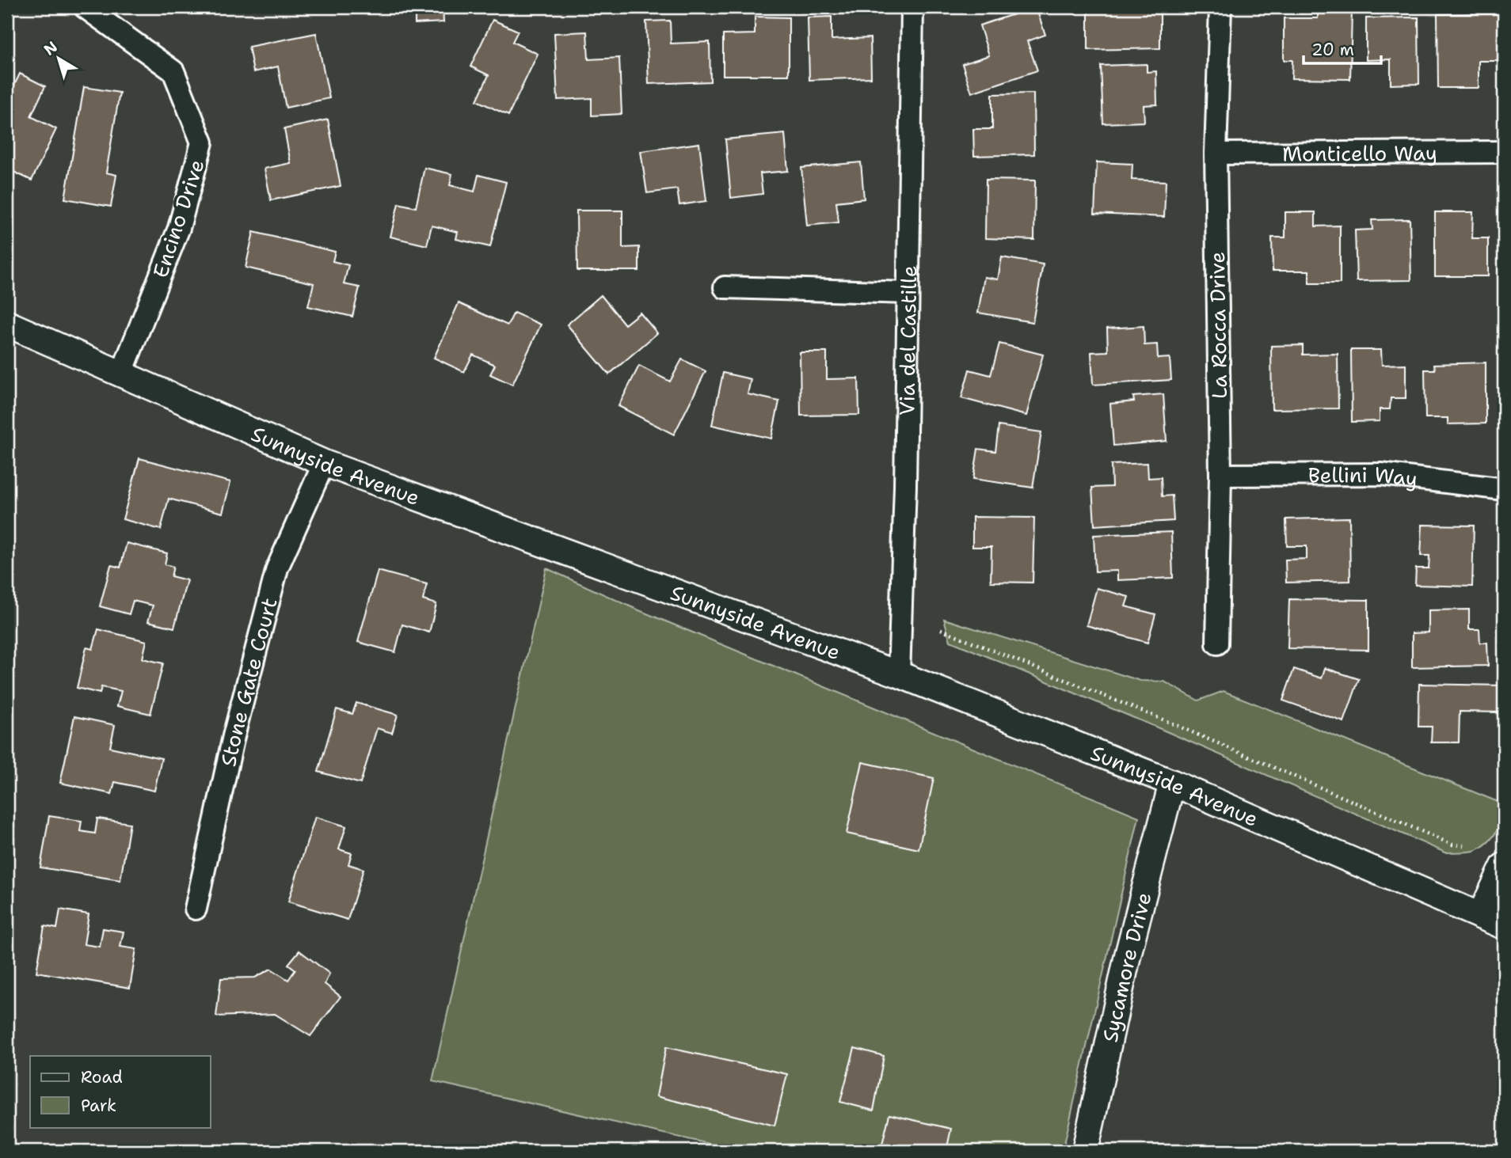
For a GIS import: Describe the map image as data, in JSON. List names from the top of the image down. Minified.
{"streets":{"street":["Monticello Way","Encino Drive","La Rocca Drive","Via del Castille","Sunnyside Avenue","Bellini Way","Stone Gate Court","Sycamore Drive"]},"crossings":[["Monticello Way","La Rocca Drive"],["Encino Drive","Sunnyside Avenue"],["La Rocca Drive","Bellini Way"],["Via del Castille","Sunnyside Avenue"],["Sunnyside Avenue","Stone Gate Court"],["Sunnyside Avenue","Sycamore Drive"]],"legend":["Road","Park"],"scale_bar":"20 m","north":"top left"}
